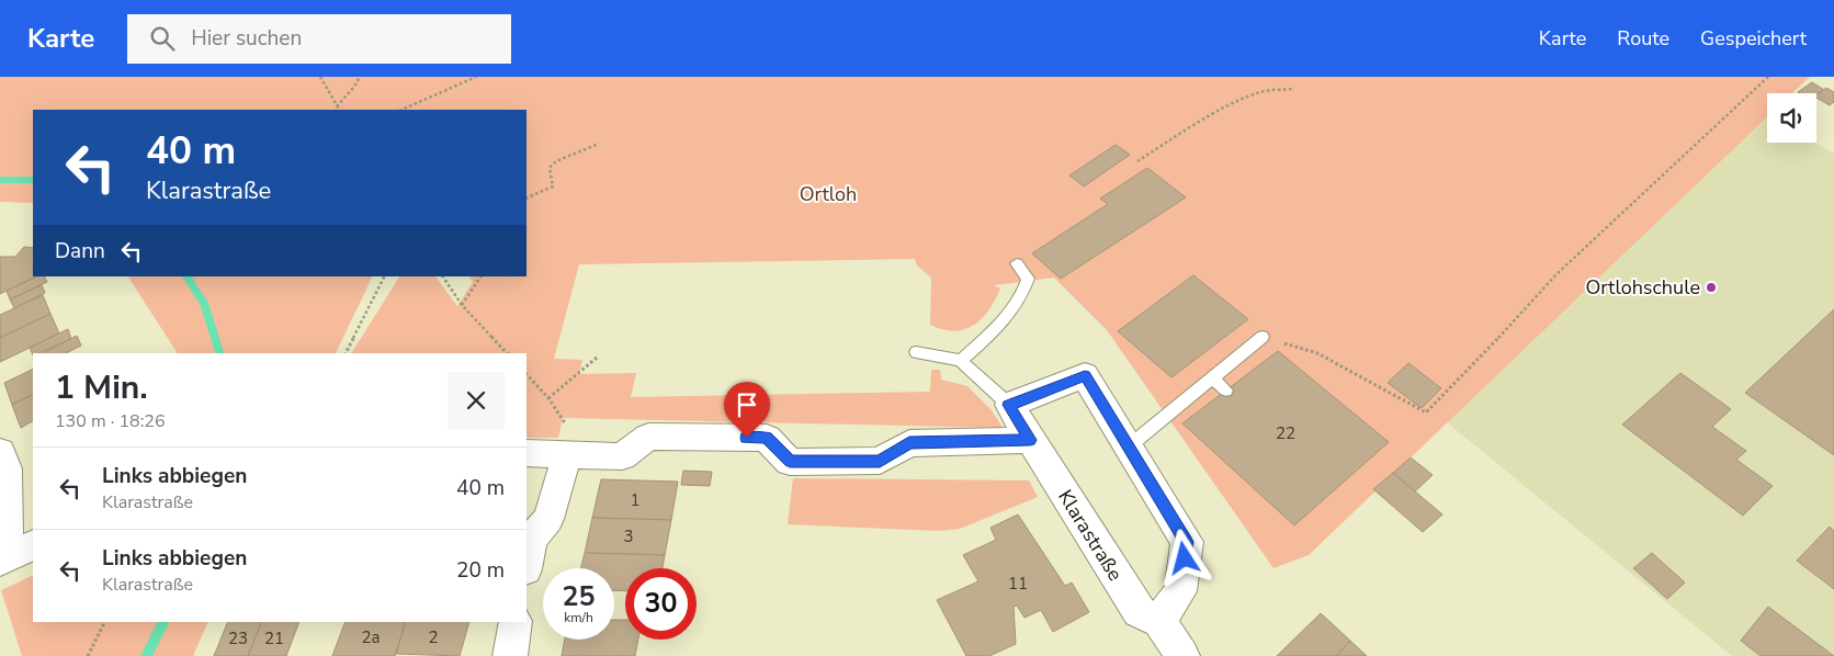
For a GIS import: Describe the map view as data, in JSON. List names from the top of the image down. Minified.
{"streets":{"street":["Klarastraße"]},"parks":["Ortloh"],"places":["Ortlohschule"],"house_numbers":["22","1","3","11","2a","2","23","21"],"page":{"header":"Karte","search":"Hier suchen","nav":["Karte","Route","Gespeichert"],"turn":["40 m","Klarastraße"],"then":"Dann","heading":["1 Min.","130 m · 18:26"],"list":[{"name":"Links abbiegen","note":"Klarastraße","value":"40 m"},{"name":"Links abbiegen","note":"Klarastraße","value":"20 m"}],"speed":"25 km/h","limit":"30"}}
